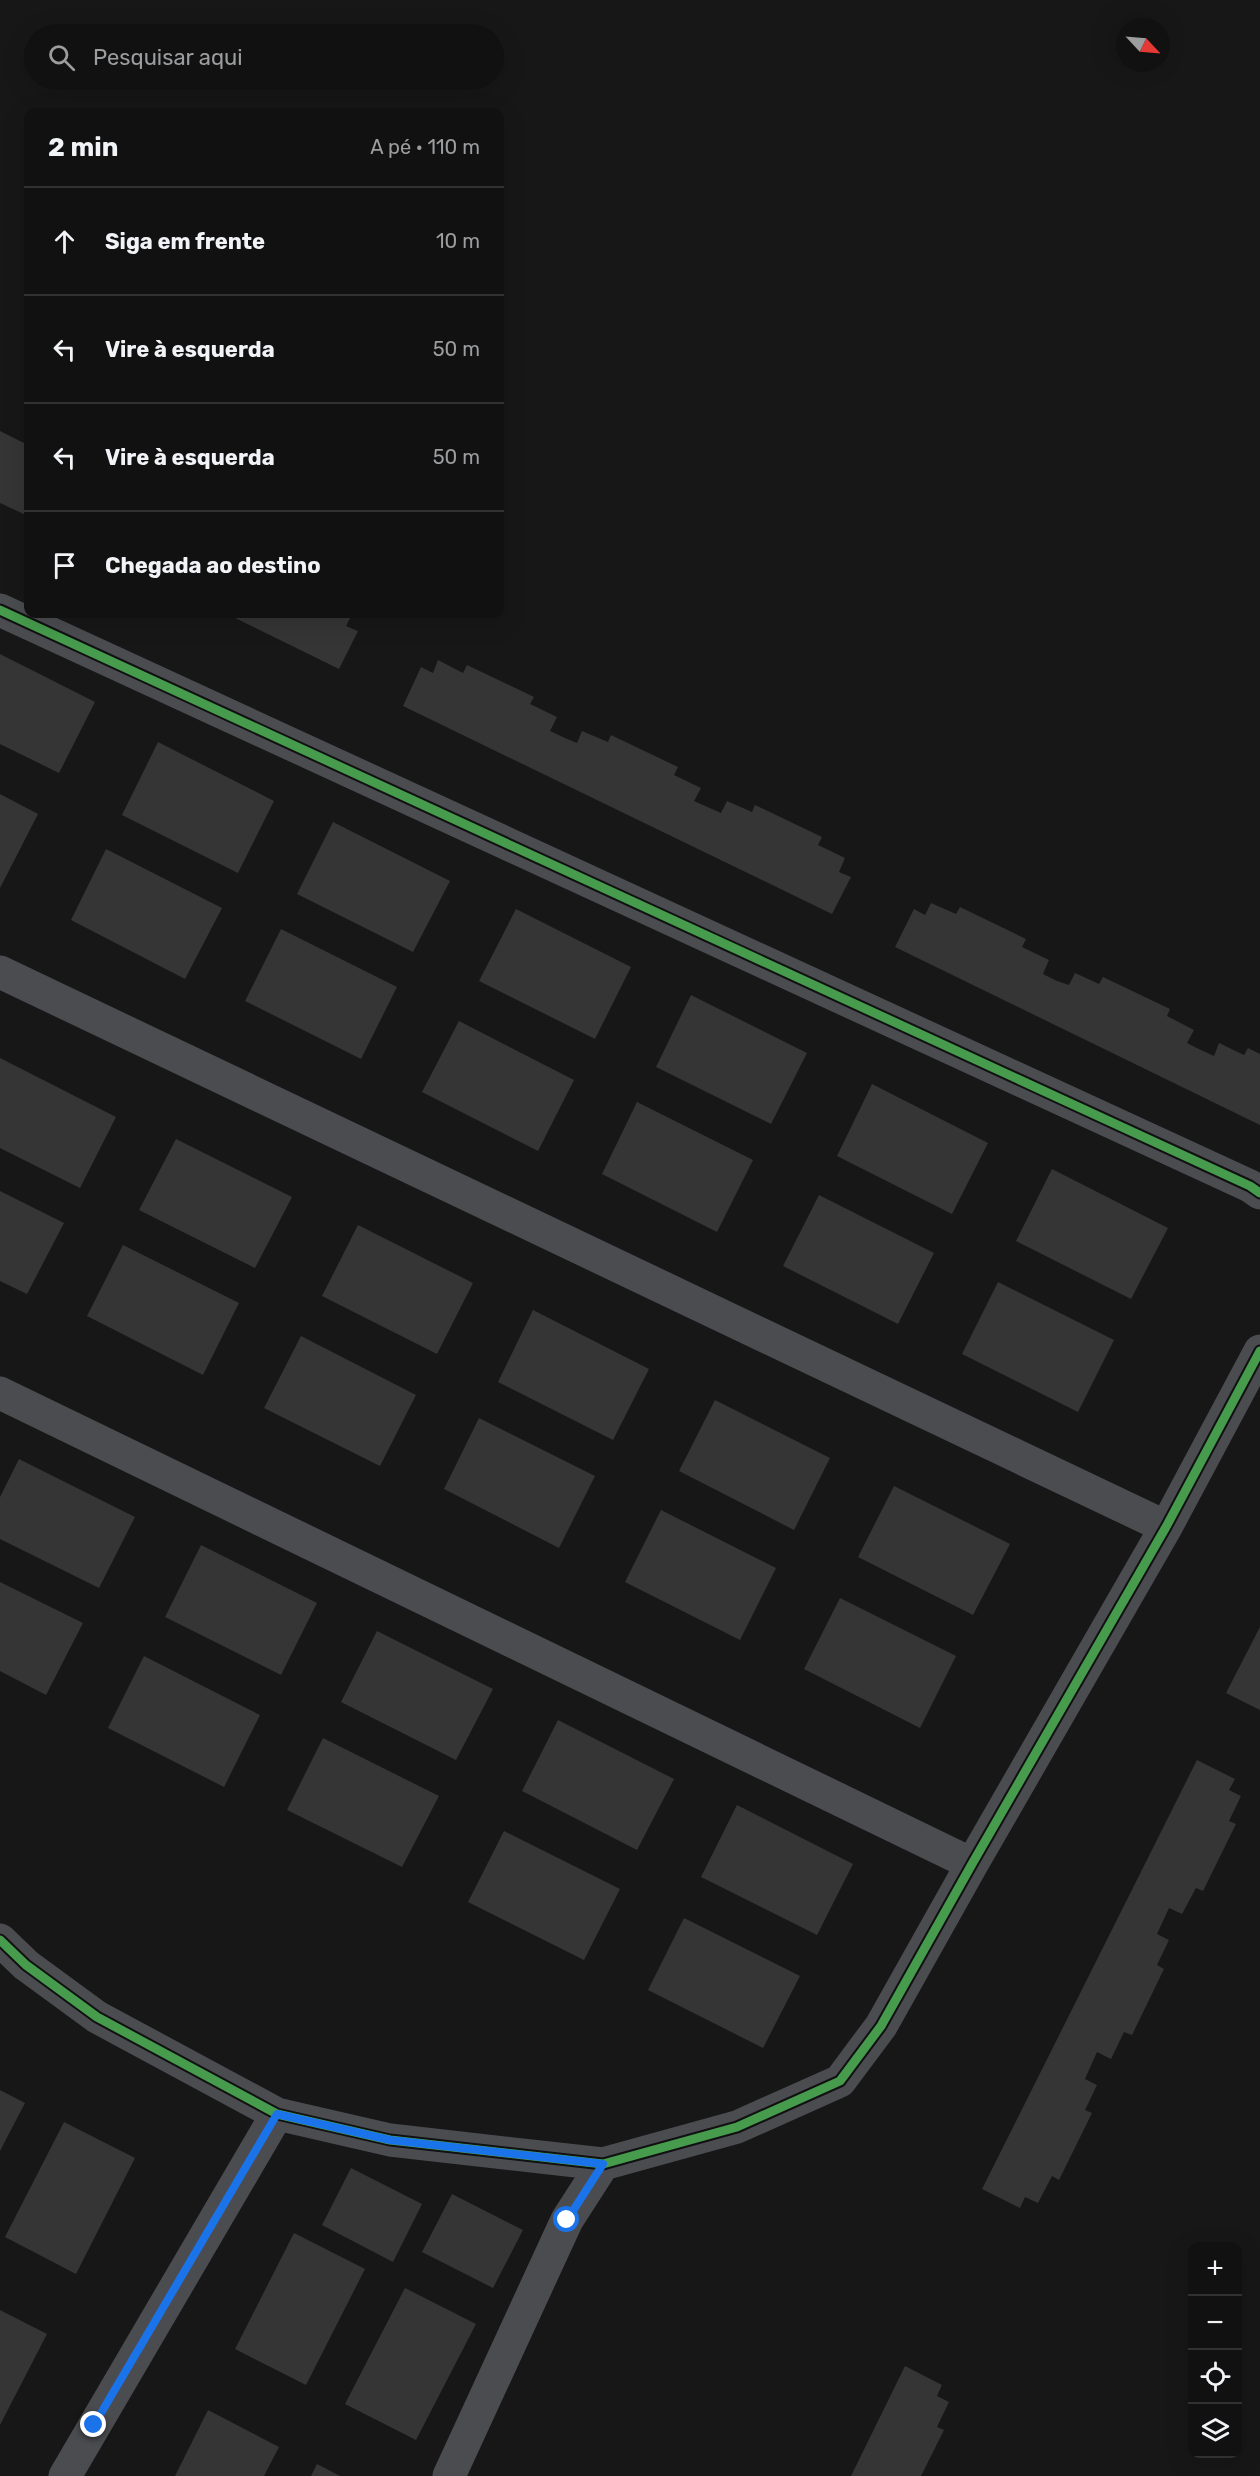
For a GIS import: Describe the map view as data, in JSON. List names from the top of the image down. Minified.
{"north":"bottom right","page":{"search":"Pesquisar aqui","heading":["2 min","A pé · 110 m"],"list":[["Siga em frente","10 m"],["Vire à esquerda","50 m"],["Vire à esquerda","50 m"],"Chegada ao destino"],"map_buttons":["+","−"]}}
